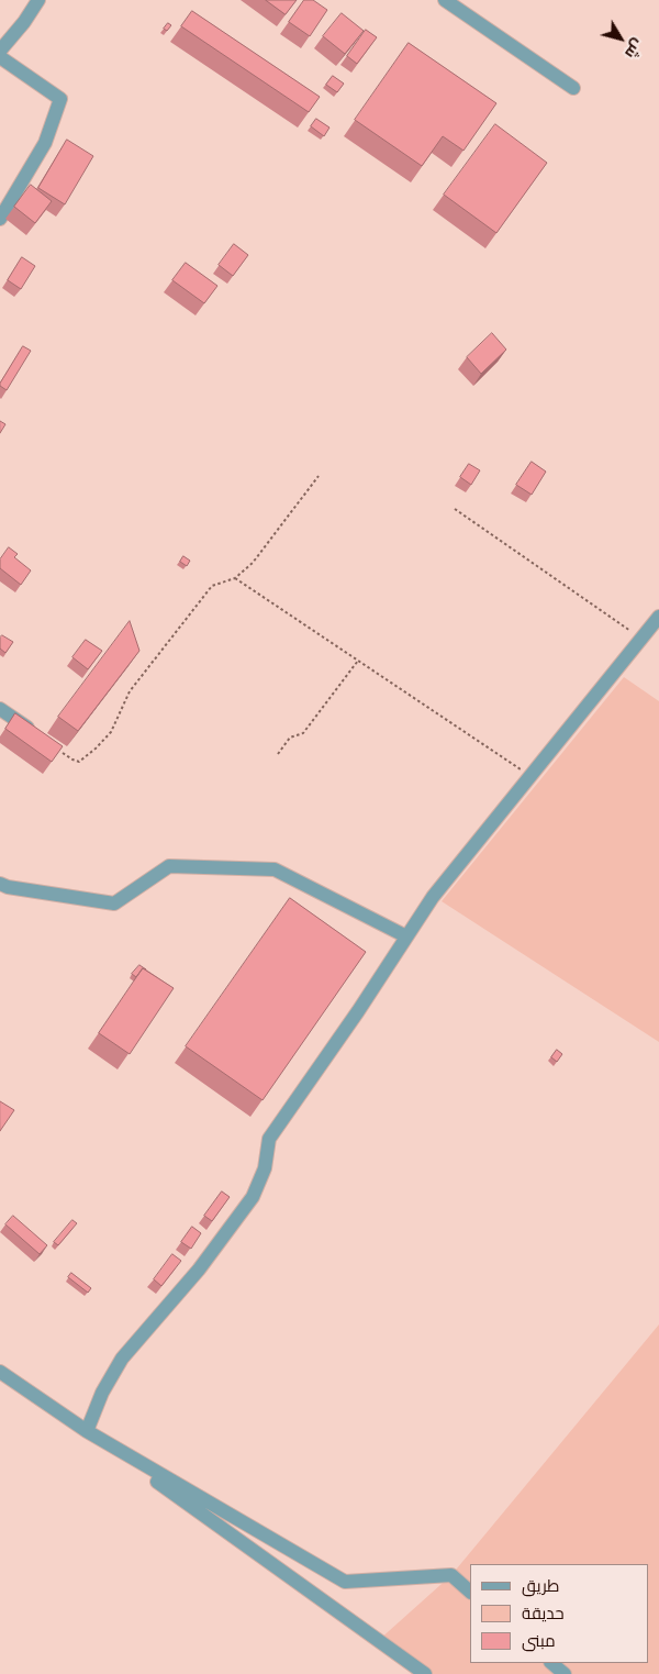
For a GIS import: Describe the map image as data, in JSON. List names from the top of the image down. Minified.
{"legend":["طريق","حديقة","مبنى"],"north":"bottom right"}
